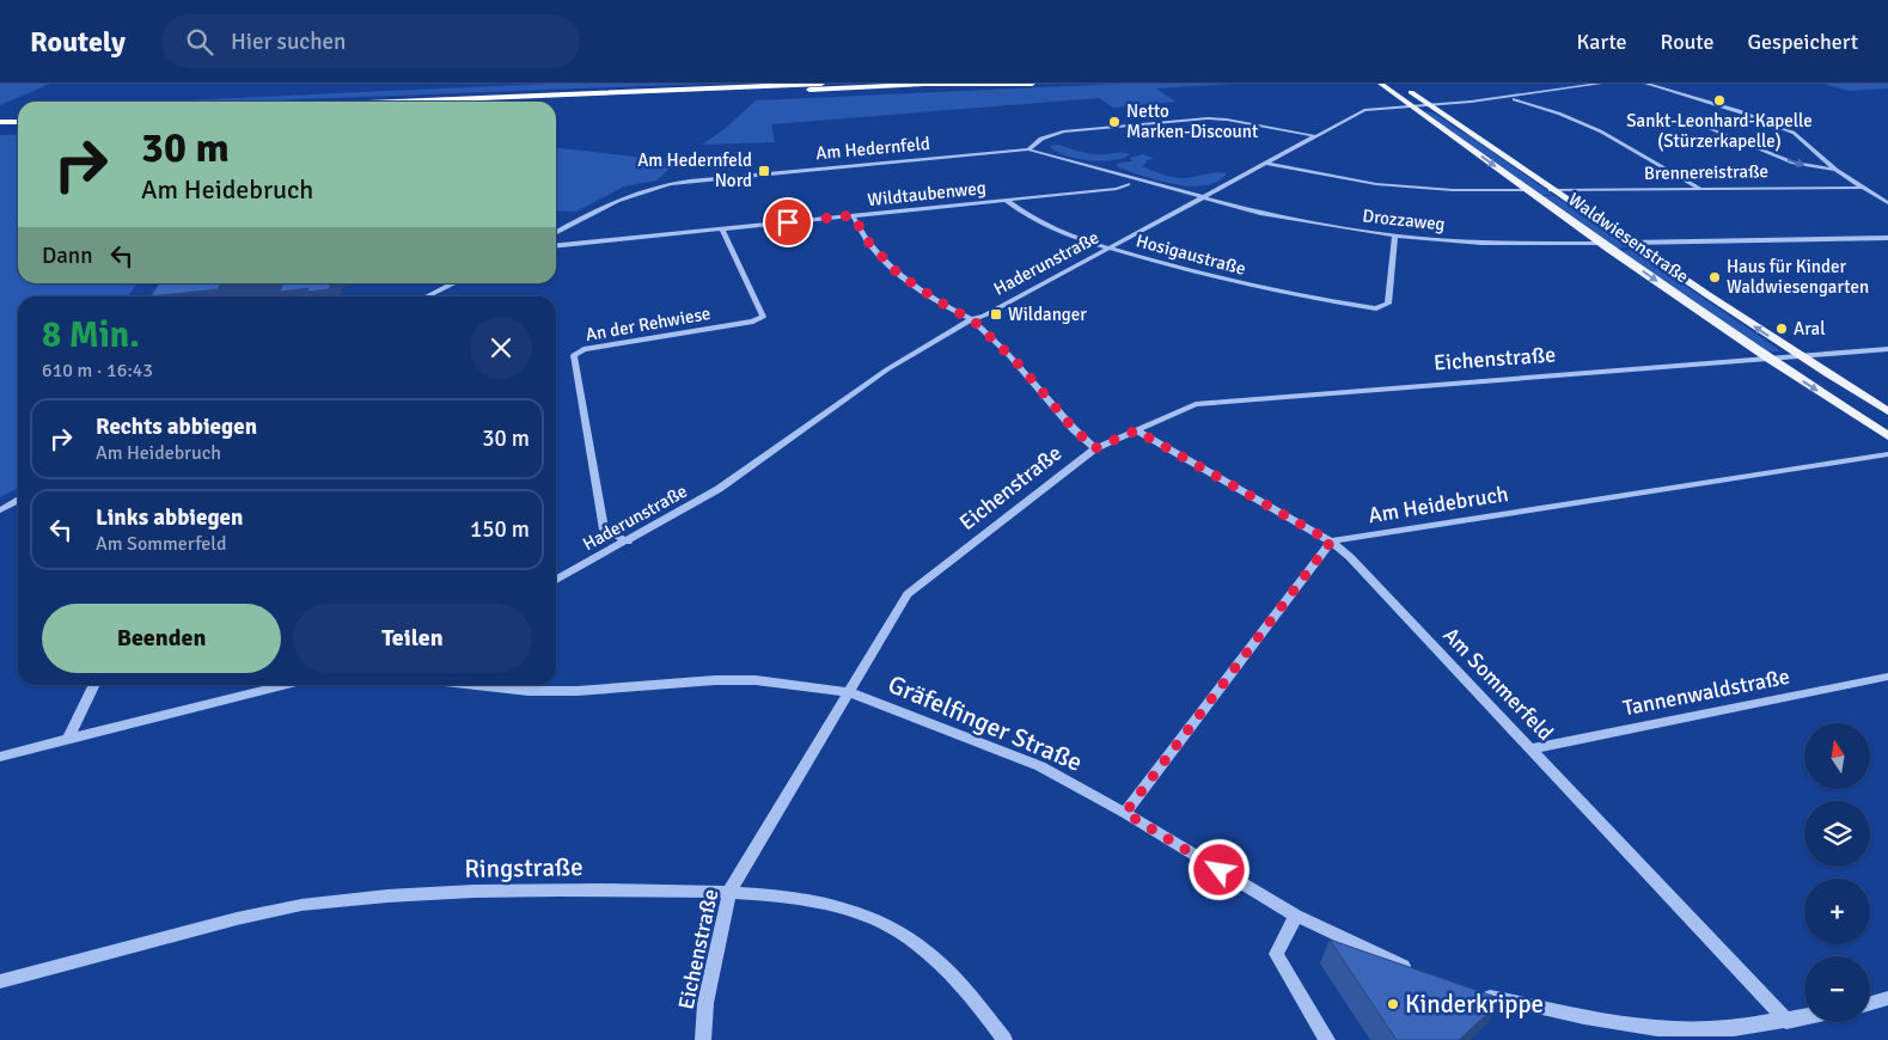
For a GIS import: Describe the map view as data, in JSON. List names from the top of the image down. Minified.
{"streets":{"main road":["Waldwiesenstraße"],"street":["Am Hedernfeld","Brennereistraße","Wildtaubenweg","Drozzaweg","Hosigaustraße","Haderunstraße","An der Rehwiese","Eichenstraße","Am Heidebruch","Am Sommerfeld","Tannenwaldstraße","Gräfelfinger Straße","Ringstraße"]},"crossings":[["Am Hedernfeld","Drozzaweg"],["Am Hedernfeld","Haderunstraße"],["Brennereistraße","Waldwiesenstraße"],["Wildtaubenweg","Hosigaustraße"],["Wildtaubenweg","An der Rehwiese"],["Drozzaweg","Waldwiesenstraße"],["Drozzaweg","Haderunstraße"],["Waldwiesenstraße","Haderunstraße"],["Waldwiesenstraße","Eichenstraße"],["Hosigaustraße","Haderunstraße"],["Haderunstraße","An der Rehwiese"],["Eichenstraße","Am Sommerfeld"],["Eichenstraße","Gräfelfinger Straße"],["Eichenstraße","Ringstraße"],["Am Heidebruch","Am Sommerfeld"],["Am Sommerfeld","Tannenwaldstraße"]],"places":{"other":["Sankt-Leonhard-Kapelle (Stürzerkapelle)","Netto Marken-Discount","Haus für Kinder Waldwiesengarten","Aral","Kinderkrippe"],"transit":["Am Hedernfeld Nord","Wildanger"]},"north":"top","page":{"header":"Routely","search":"Hier suchen","nav":["Karte","Route","Gespeichert"],"turn":["30 m","Am Heidebruch"],"then":"Dann","heading":["8 Min.","610 m · 16:43"],"list":[{"name":"Rechts abbiegen","note":"Am Heidebruch","value":"30 m"},{"name":"Links abbiegen","note":"Am Sommerfeld","value":"150 m"}],"buttons":["Beenden","Teilen"],"map_buttons":["+","−"]}}
